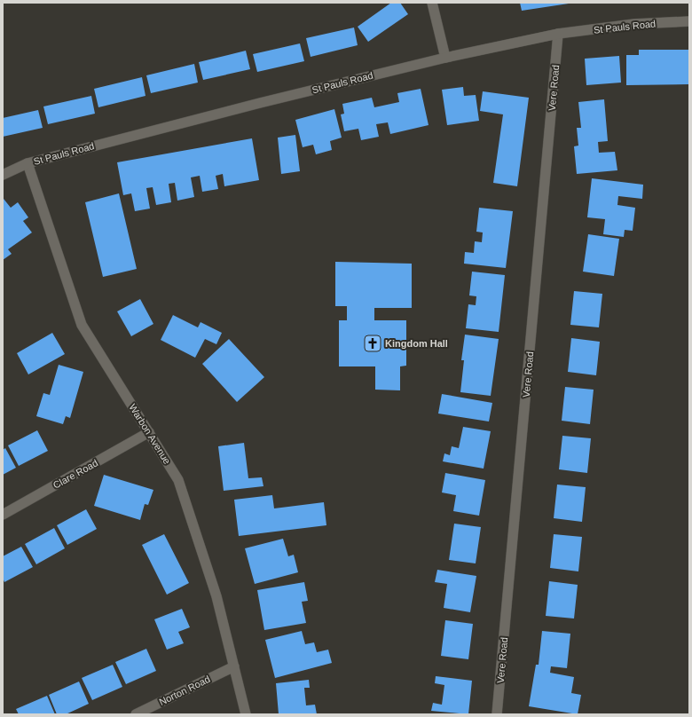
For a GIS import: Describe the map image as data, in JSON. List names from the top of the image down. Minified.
{"streets":{"street":["St Pauls Road","Vere Road","Warbon Avenue","Clare Road","Norton Road"]},"crossings":[["St Pauls Road","Vere Road"],["St Pauls Road","Warbon Avenue"],["Warbon Avenue","Clare Road"],["Warbon Avenue","Norton Road"]],"places":{"church":["Kingdom Hall"]}}
